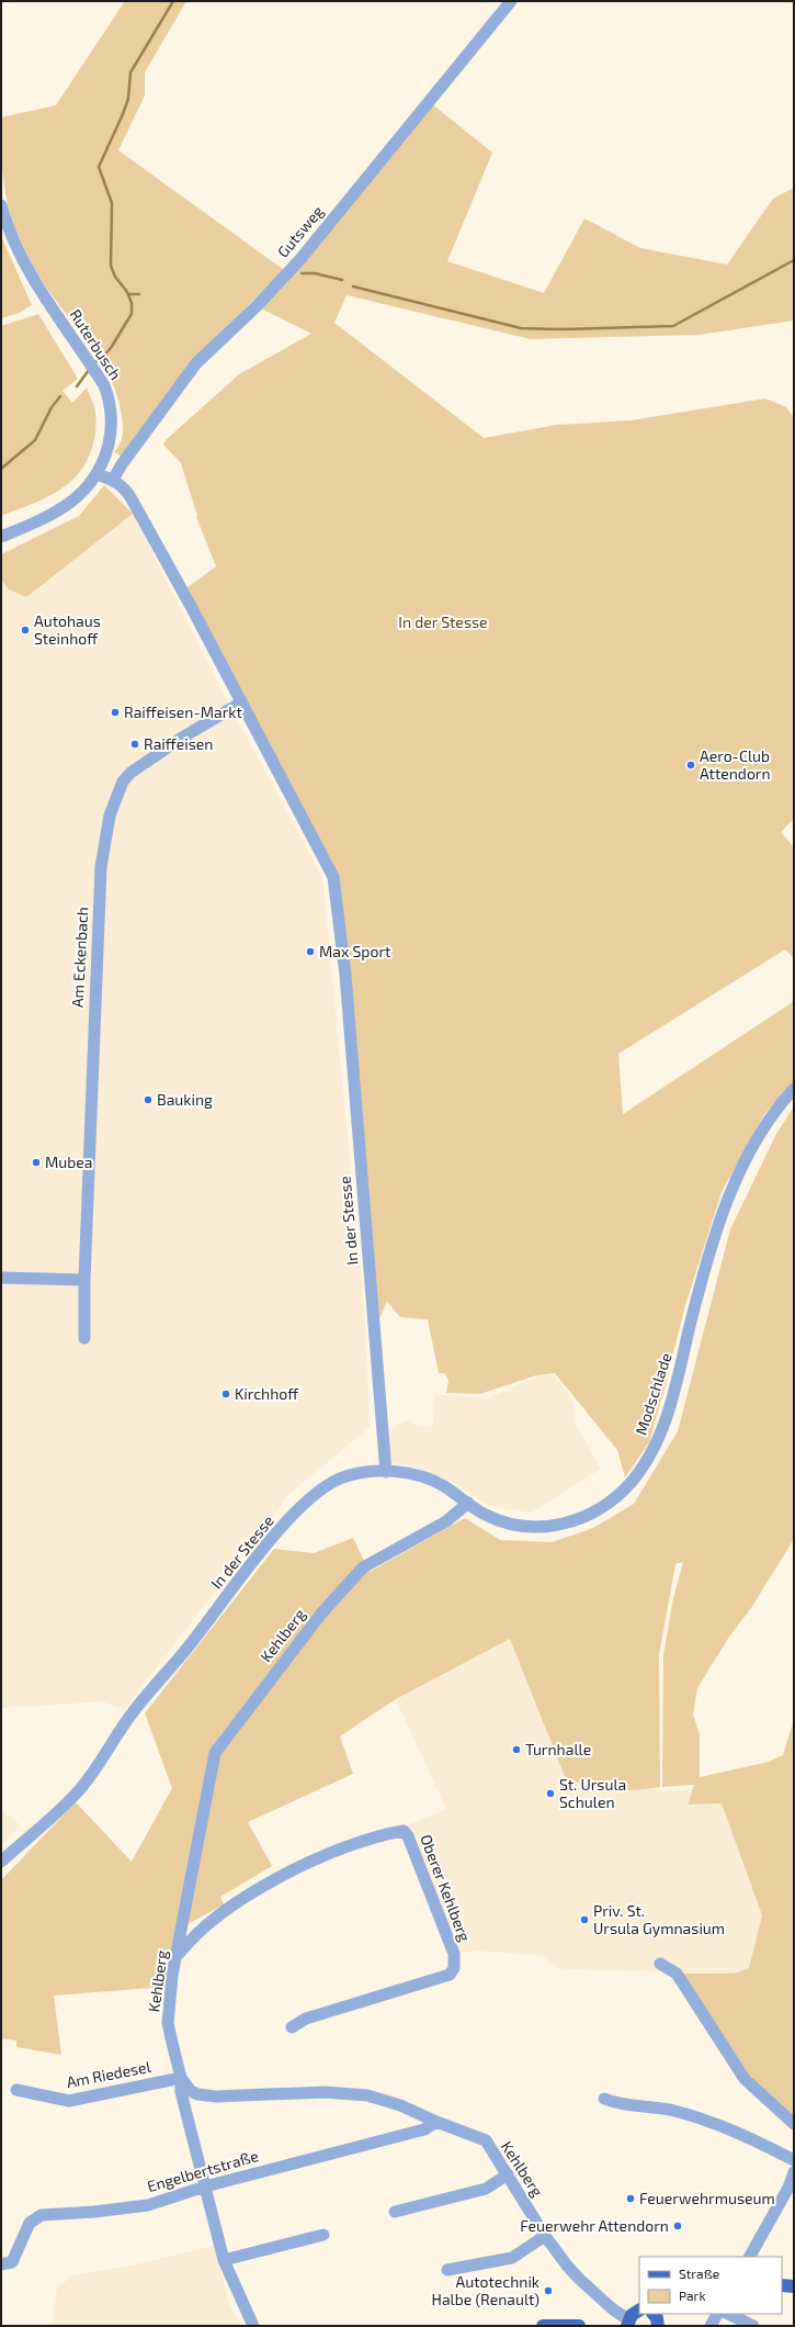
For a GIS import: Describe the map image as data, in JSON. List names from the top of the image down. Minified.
{"streets":{"street":["Gutsweg","Ruterbusch","Am Eckenbach","In der Stesse","Modschlade","Kehlberg","Oberer Kehlberg","Am Riedesel","Engelbertstraße"]},"crossings":[["Gutsweg","In der Stesse"],["Ruterbusch","In der Stesse"],["Am Eckenbach","In der Stesse"],["In der Stesse","Modschlade"],["Modschlade","Kehlberg"],["Kehlberg","Oberer Kehlberg"],["Kehlberg","Am Riedesel"],["Kehlberg","Engelbertstraße"]],"parks":["In der Stesse"],"places":["Autohaus Steinhoff","Raiffeisen-Markt","Raiffeisen","Aero-Club Attendorn","Max Sport","Bauking","Mubea","Kirchhoff","Turnhalle","St. Ursula Schulen","Priv. St. Ursula Gymnasium","Feuerwehrmuseum","Feuerwehr Attendorn","Autotechnik Halbe (Renault)"],"legend":["Straße","Park"]}
